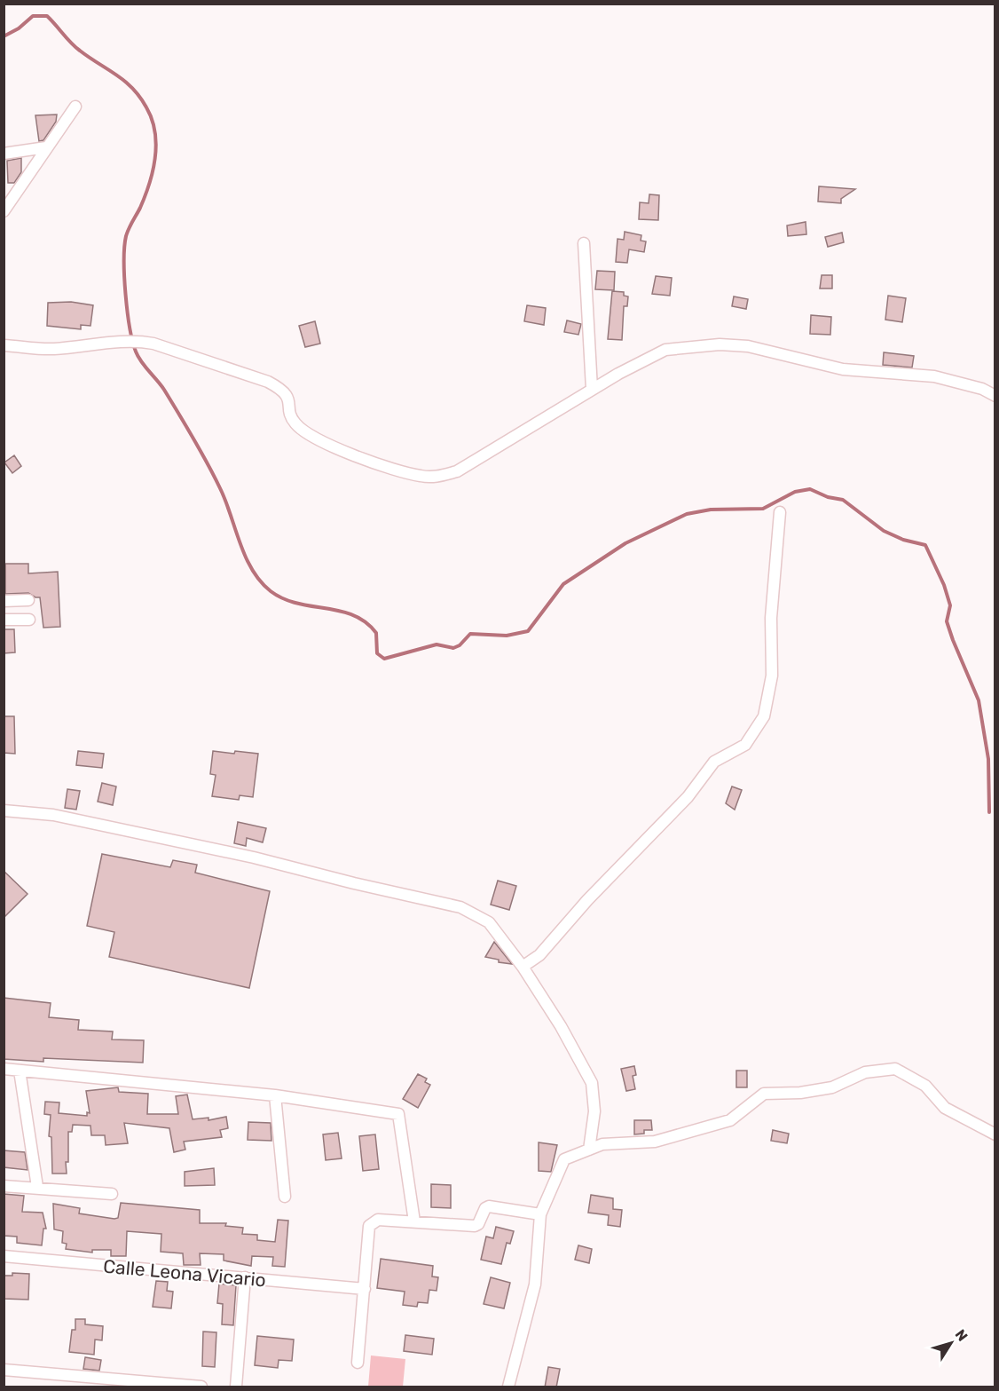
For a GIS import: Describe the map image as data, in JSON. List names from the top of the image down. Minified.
{"streets":{"street":["Calle Leona Vicario"]},"north":"top right"}
